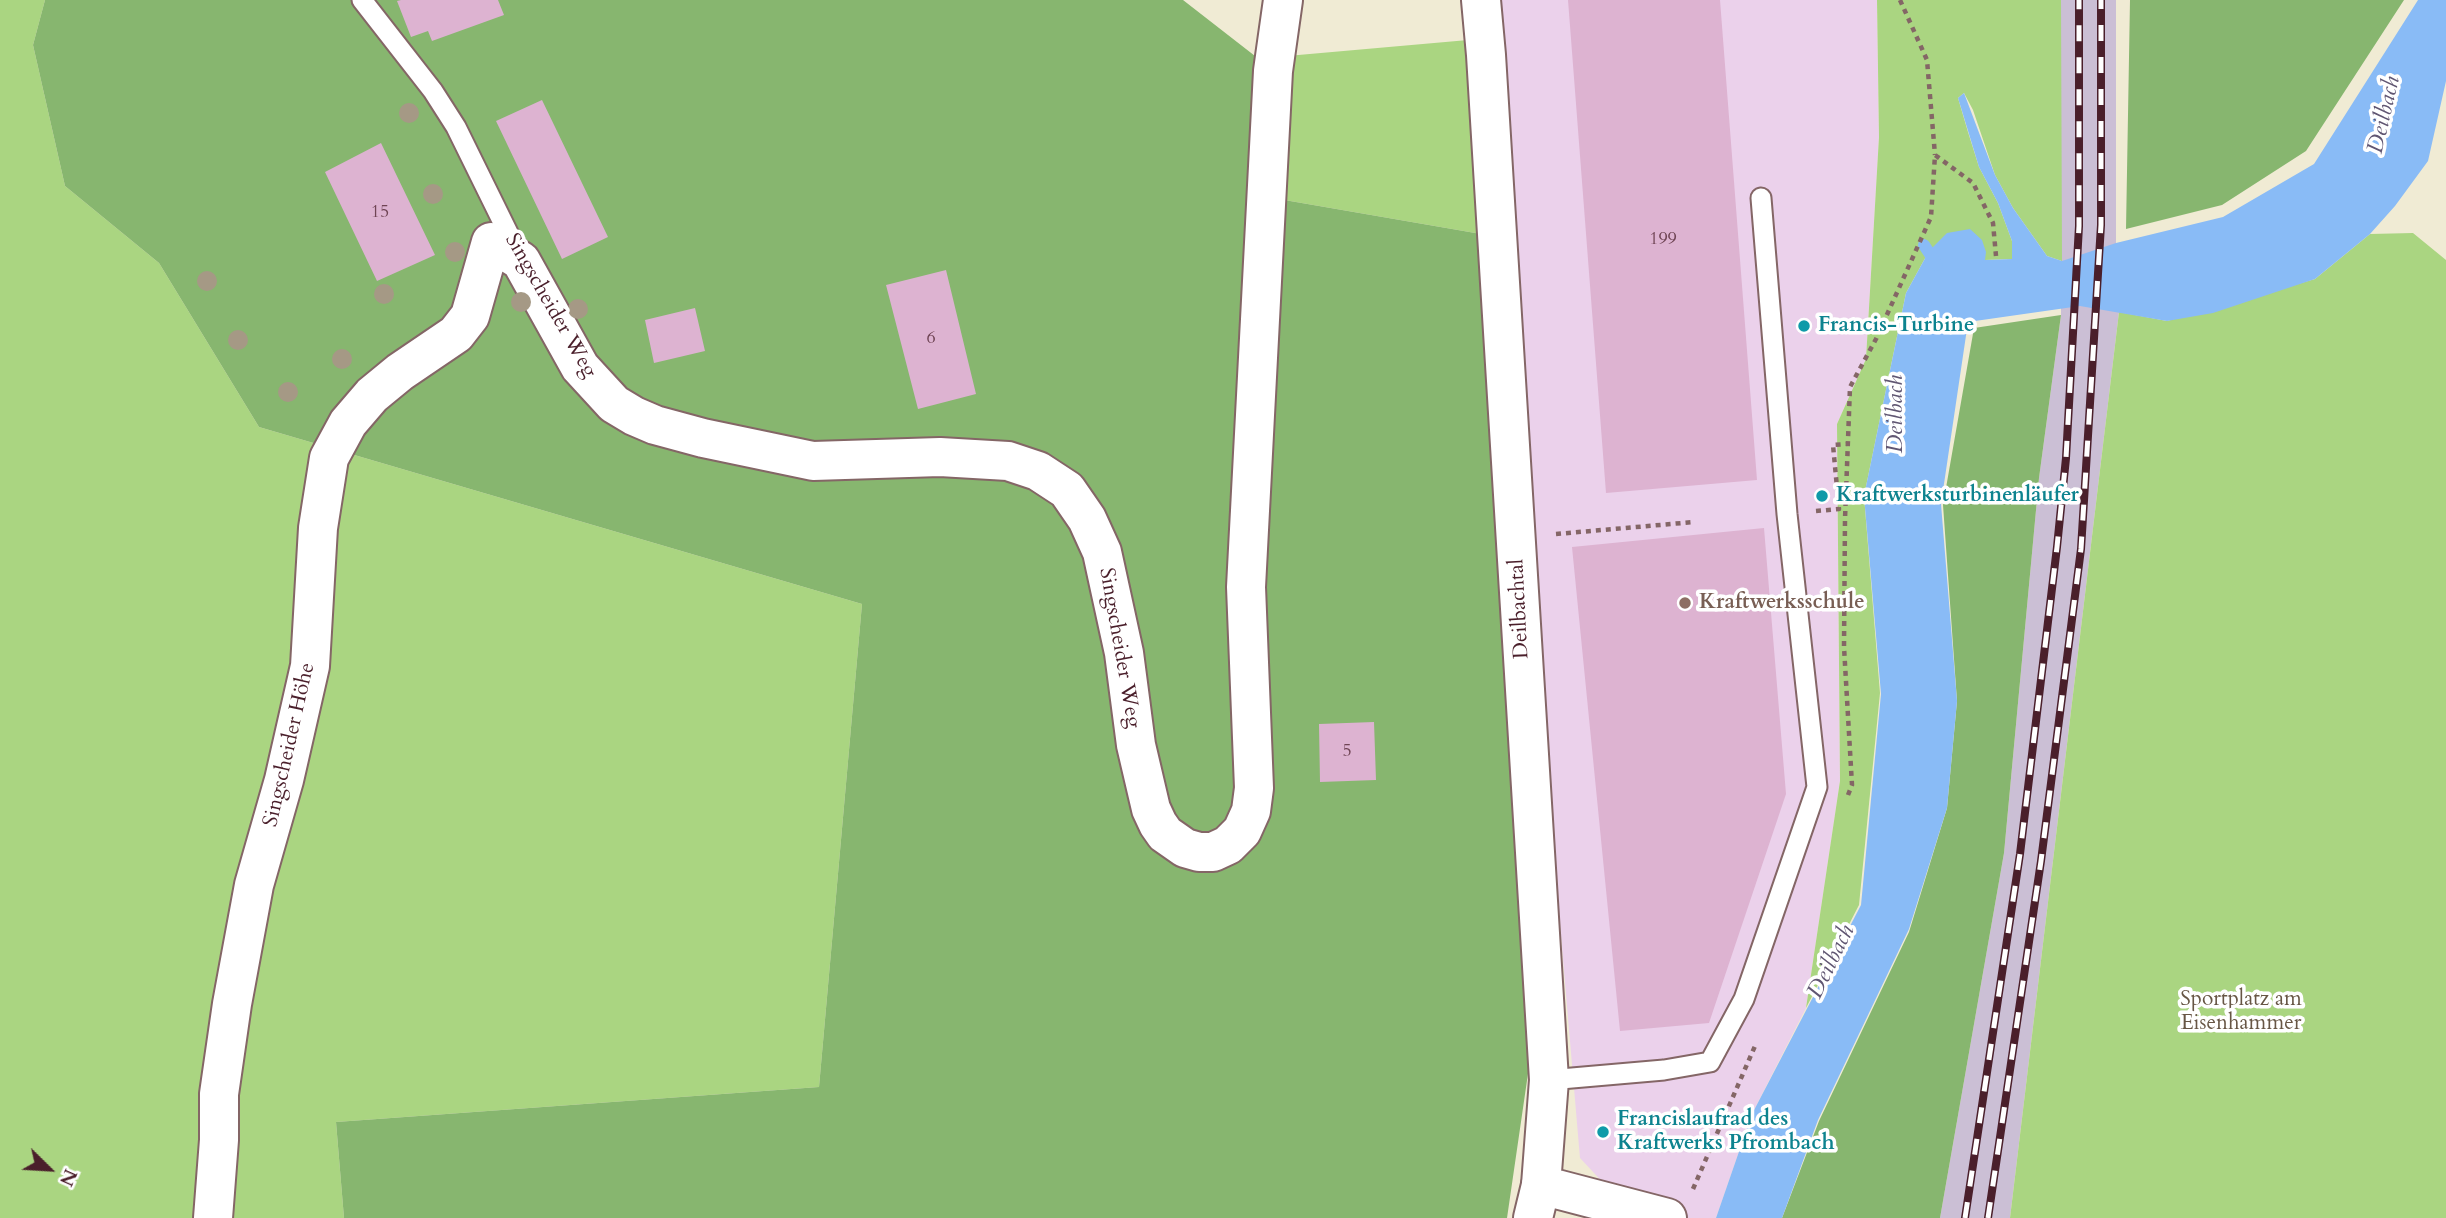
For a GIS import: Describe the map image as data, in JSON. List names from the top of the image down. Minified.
{"streets":{"street":["Singscheider Weg","Deilbachtal","Singscheider Höhe"]},"crossings":[["Singscheider Weg","Singscheider Höhe"]],"water":["Deilbach"],"parks":["Sportplatz am Eisenhammer"],"places":["Francis-Turbine","Kraftwerksturbinenläufer","Kraftwerksschule","Francislaufrad des Kraftwerks Pfrombach"],"house_numbers":["15","199","6","5"],"north":"bottom right"}
